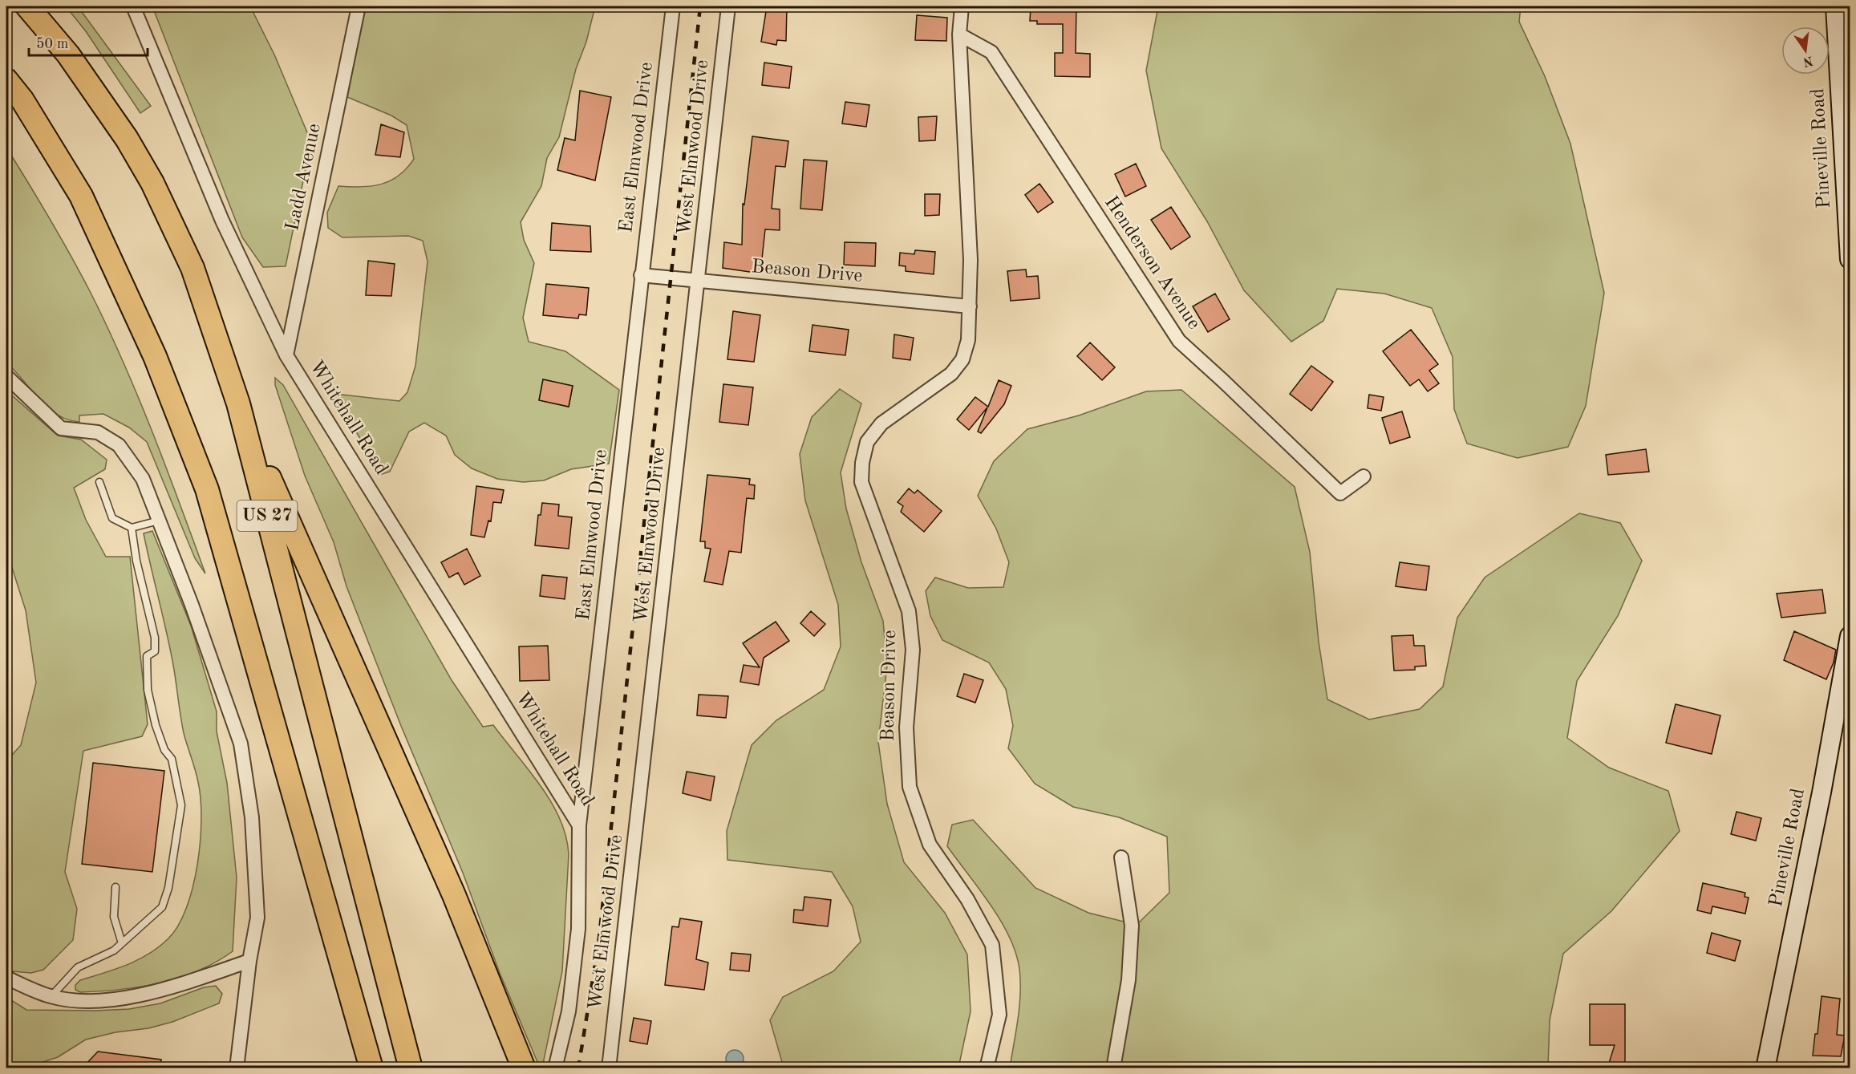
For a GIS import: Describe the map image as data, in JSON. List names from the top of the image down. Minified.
{"streets":{"highway":["US 27"],"main road":["Pineville Road"],"street":["East Elmwood Drive","West Elmwood Drive","Ladd Avenue","Henderson Avenue","Beason Drive","Whitehall Road"]},"crossings":[["East Elmwood Drive","Beason Drive"],["East Elmwood Drive","Whitehall Road"],["West Elmwood Drive","Beason Drive"],["Ladd Avenue","Whitehall Road"],["Henderson Avenue","Beason Drive"]],"scale_bar":"50 m","north":"bottom"}
